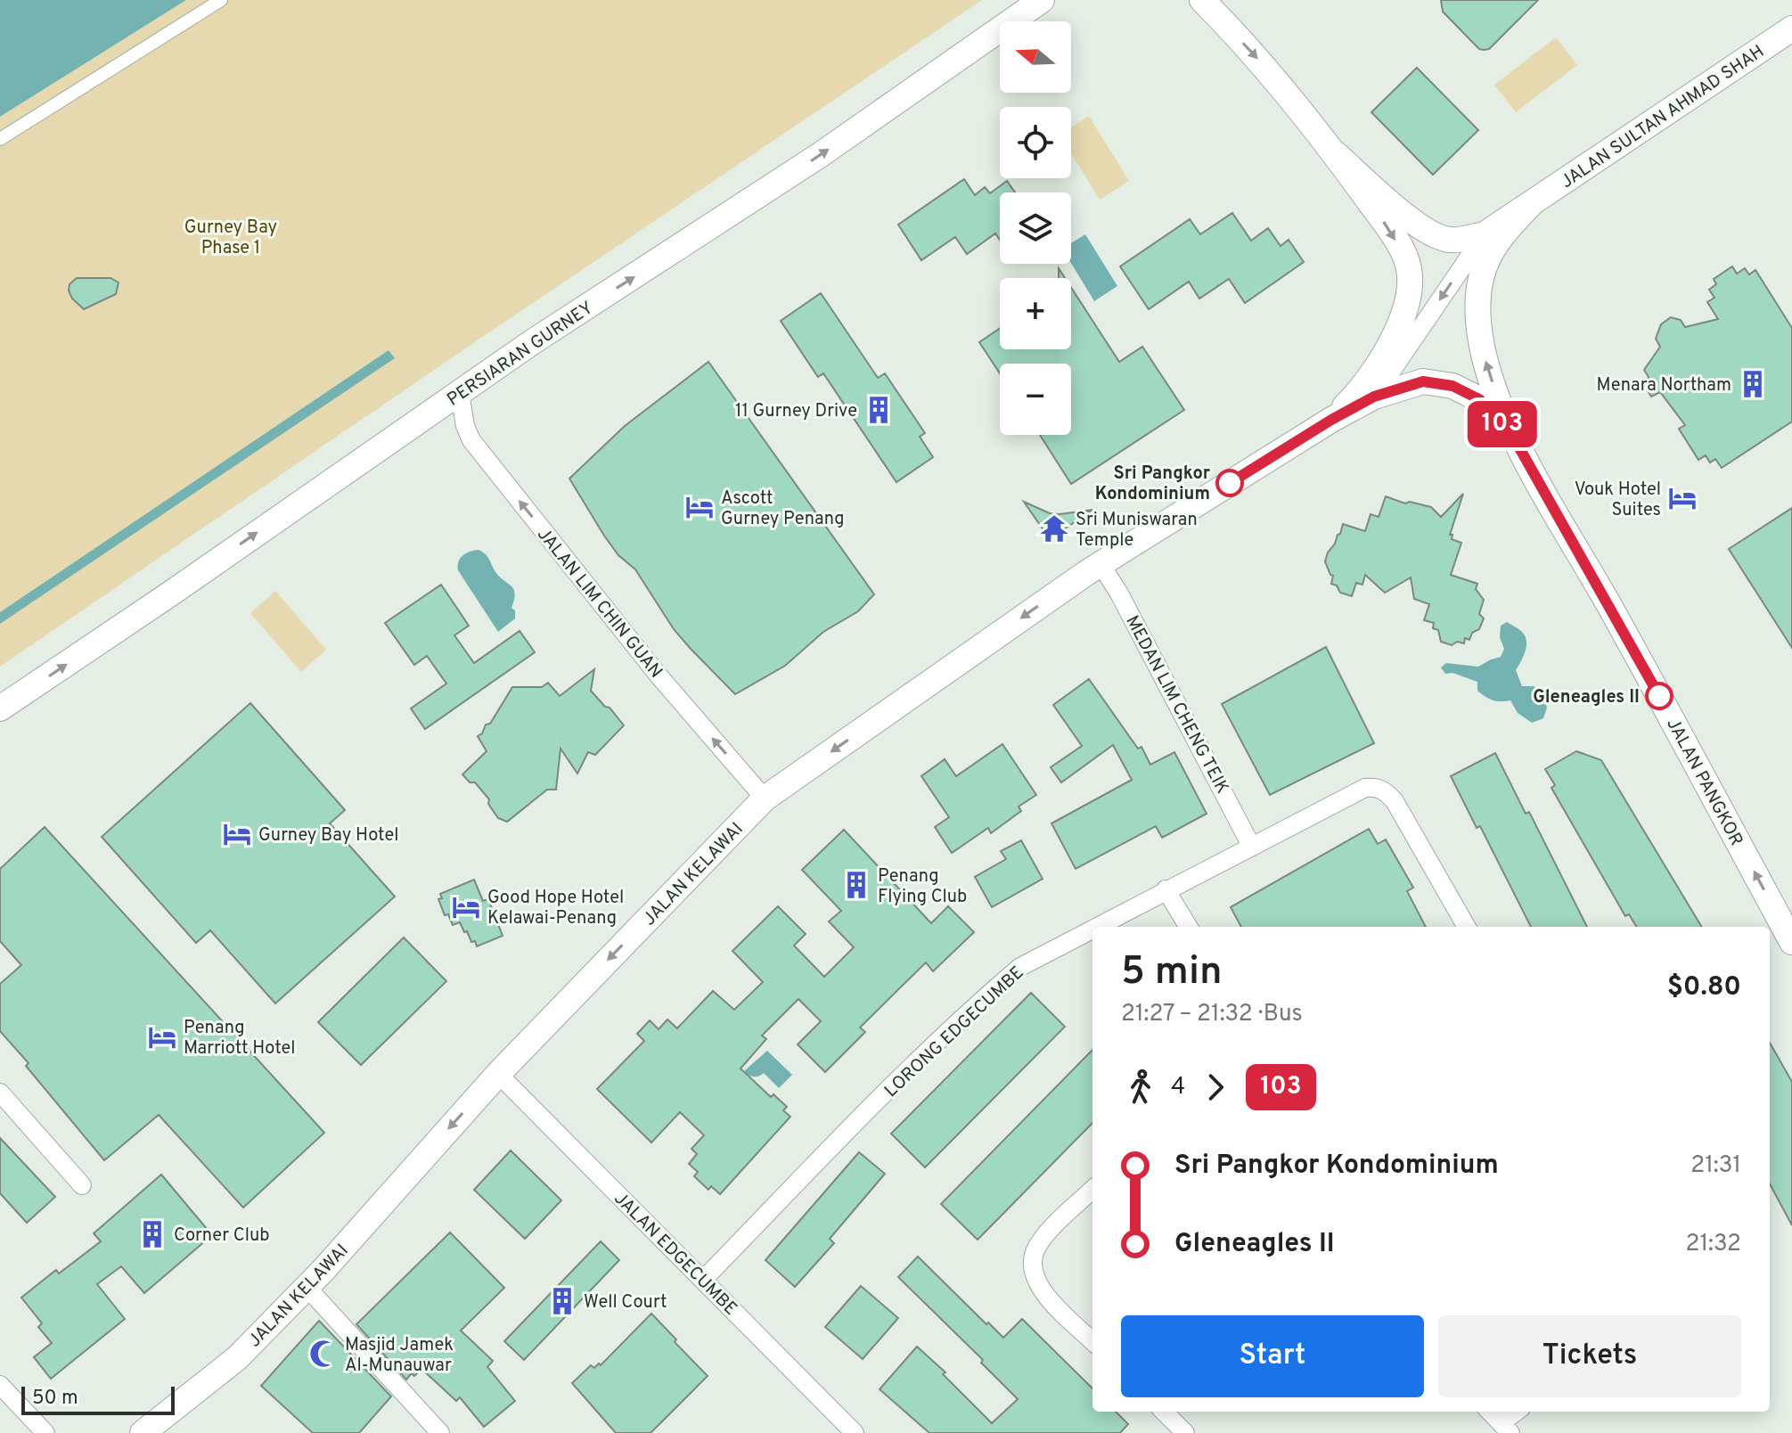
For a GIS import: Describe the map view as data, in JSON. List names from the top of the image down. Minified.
{"streets":{"main road":["JALAN SULTAN AHMAD SHAH","PERSIARAN GURNEY","JALAN PANGKOR","JALAN KELAWAI"],"street":["JALAN LIM CHIN GUAN","MEDAN LIM CHENG TEIK","LORONG EDGECUMBE","JALAN EDGECUMBE"]},"crossings":[["JALAN SULTAN AHMAD SHAH","JALAN PANGKOR"],["JALAN SULTAN AHMAD SHAH","JALAN KELAWAI"],["PERSIARAN GURNEY","JALAN LIM CHIN GUAN"],["JALAN LIM CHIN GUAN","JALAN KELAWAI"],["MEDAN LIM CHENG TEIK","JALAN KELAWAI"],["MEDAN LIM CHENG TEIK","LORONG EDGECUMBE"],["JALAN PANGKOR","JALAN KELAWAI"],["JALAN KELAWAI","JALAN EDGECUMBE"],["LORONG EDGECUMBE","JALAN EDGECUMBE"]],"one_way":["PERSIARAN GURNEY","JALAN LIM CHIN GUAN","JALAN PANGKOR","JALAN KELAWAI"],"parks":["Gurney Bay Phase 1"],"places":{"building":["Menara Northam","11 Gurney Drive","Penang Flying Club","Corner Club","Well Court"],"other":["Sri Pangkor Kondominium","Gleneagles II"],"hotel":["Vouk Hotel Suites","Ascott Gurney Penang","Gurney Bay Hotel","Good Hope Hotel Kelawai-Penang","Penang Marriott Hotel"],"temple":["Sri Muniswaran Temple"],"mosque":["Masjid Jamek Al-Munauwar"]},"lines":["bus line 103"],"scale_bar":"50 m","north":"left","page":{"on_map":"103","map_buttons":["+","−"],"heading":["5 min","21:27 – 21:32 · Bus","$0.80"],"legs":["4","103"],"list":[{"name":"Sri Pangkor Kondominium","value":"21:31"},{"name":"Gleneagles II","value":"21:32"}],"buttons":["Start","Tickets"],"scale":"50 m"}}
